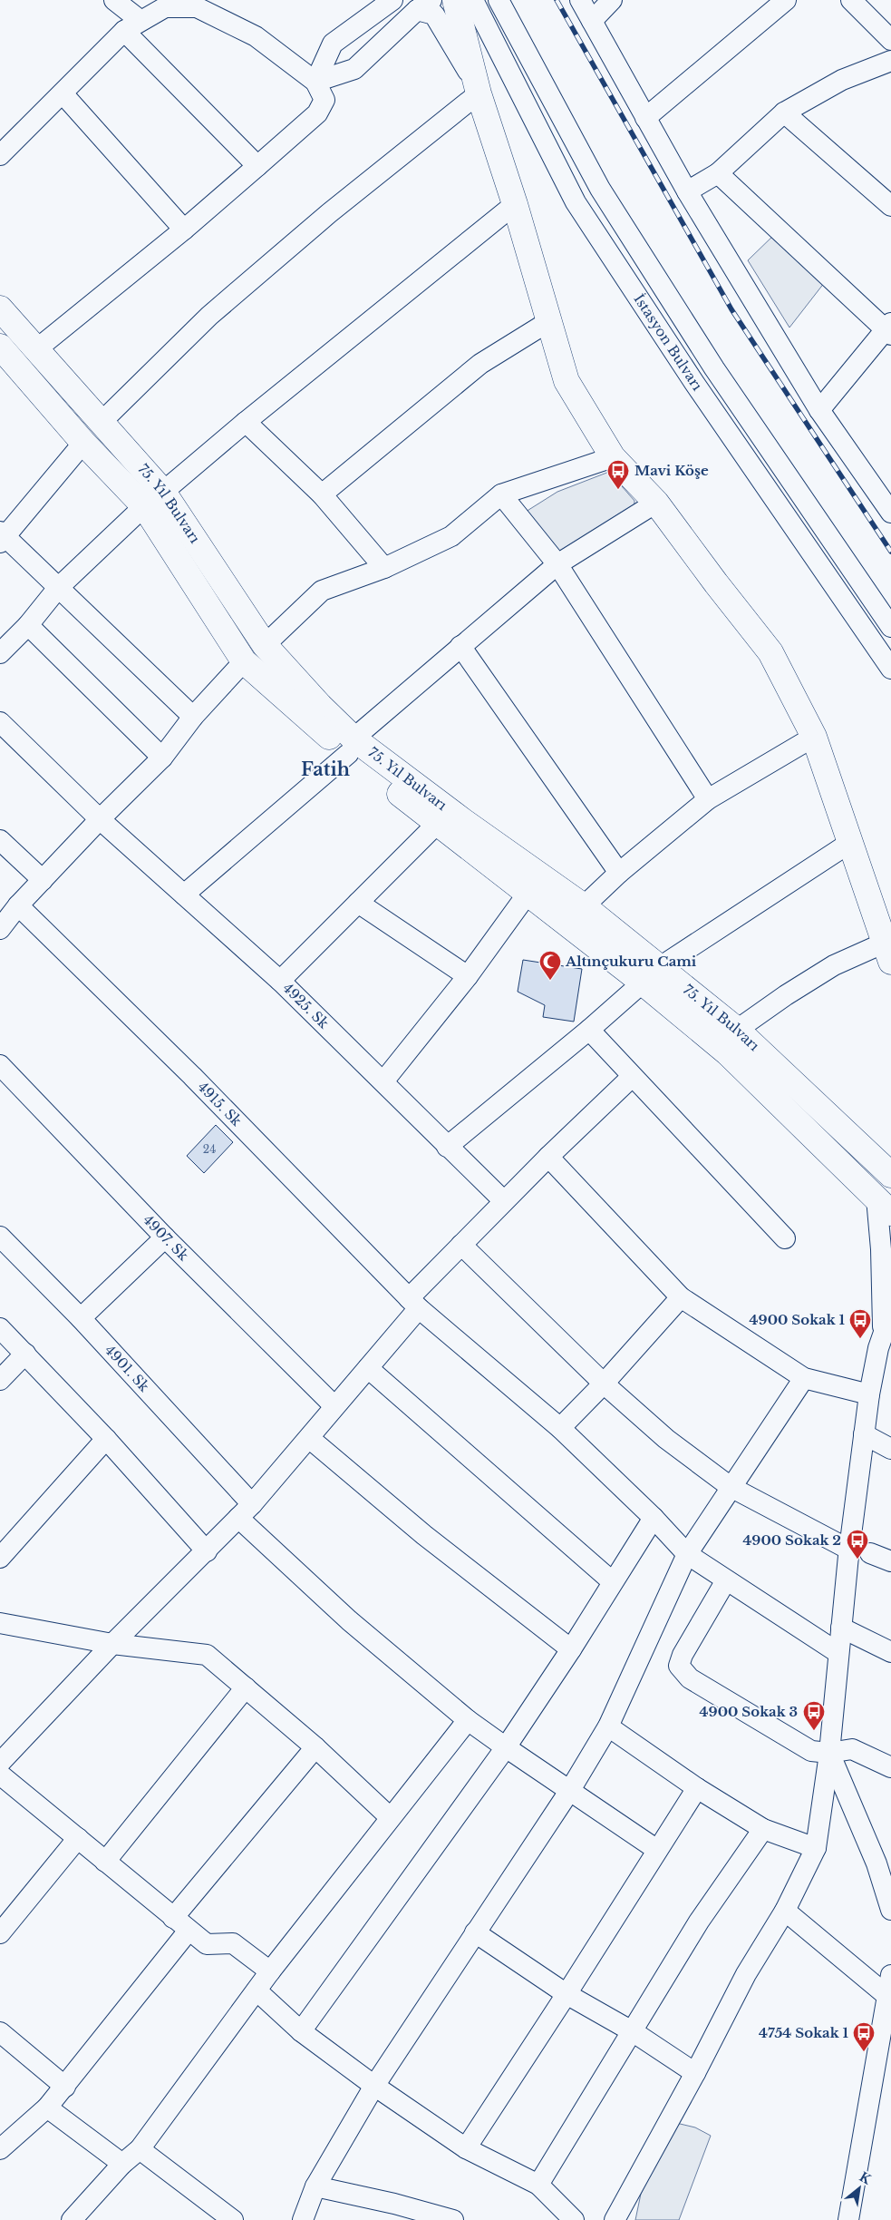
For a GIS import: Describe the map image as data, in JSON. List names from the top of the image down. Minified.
{"streets":{"main road":["75. Yıl Bulvarı"],"street":["İstasyon Bulvarı","4925. Sk","4915. Sk","4907. Sk","4901. Sk"]},"districts":["Fatih"],"places":{"bus stop":["Mavi Köşe","4900 Sokak 1","4900 Sokak 2","4900 Sokak 3","4754 Sokak 1"],"mosque":["Altınçukuru Cami"]},"house_numbers":["24"],"north":"top right"}
